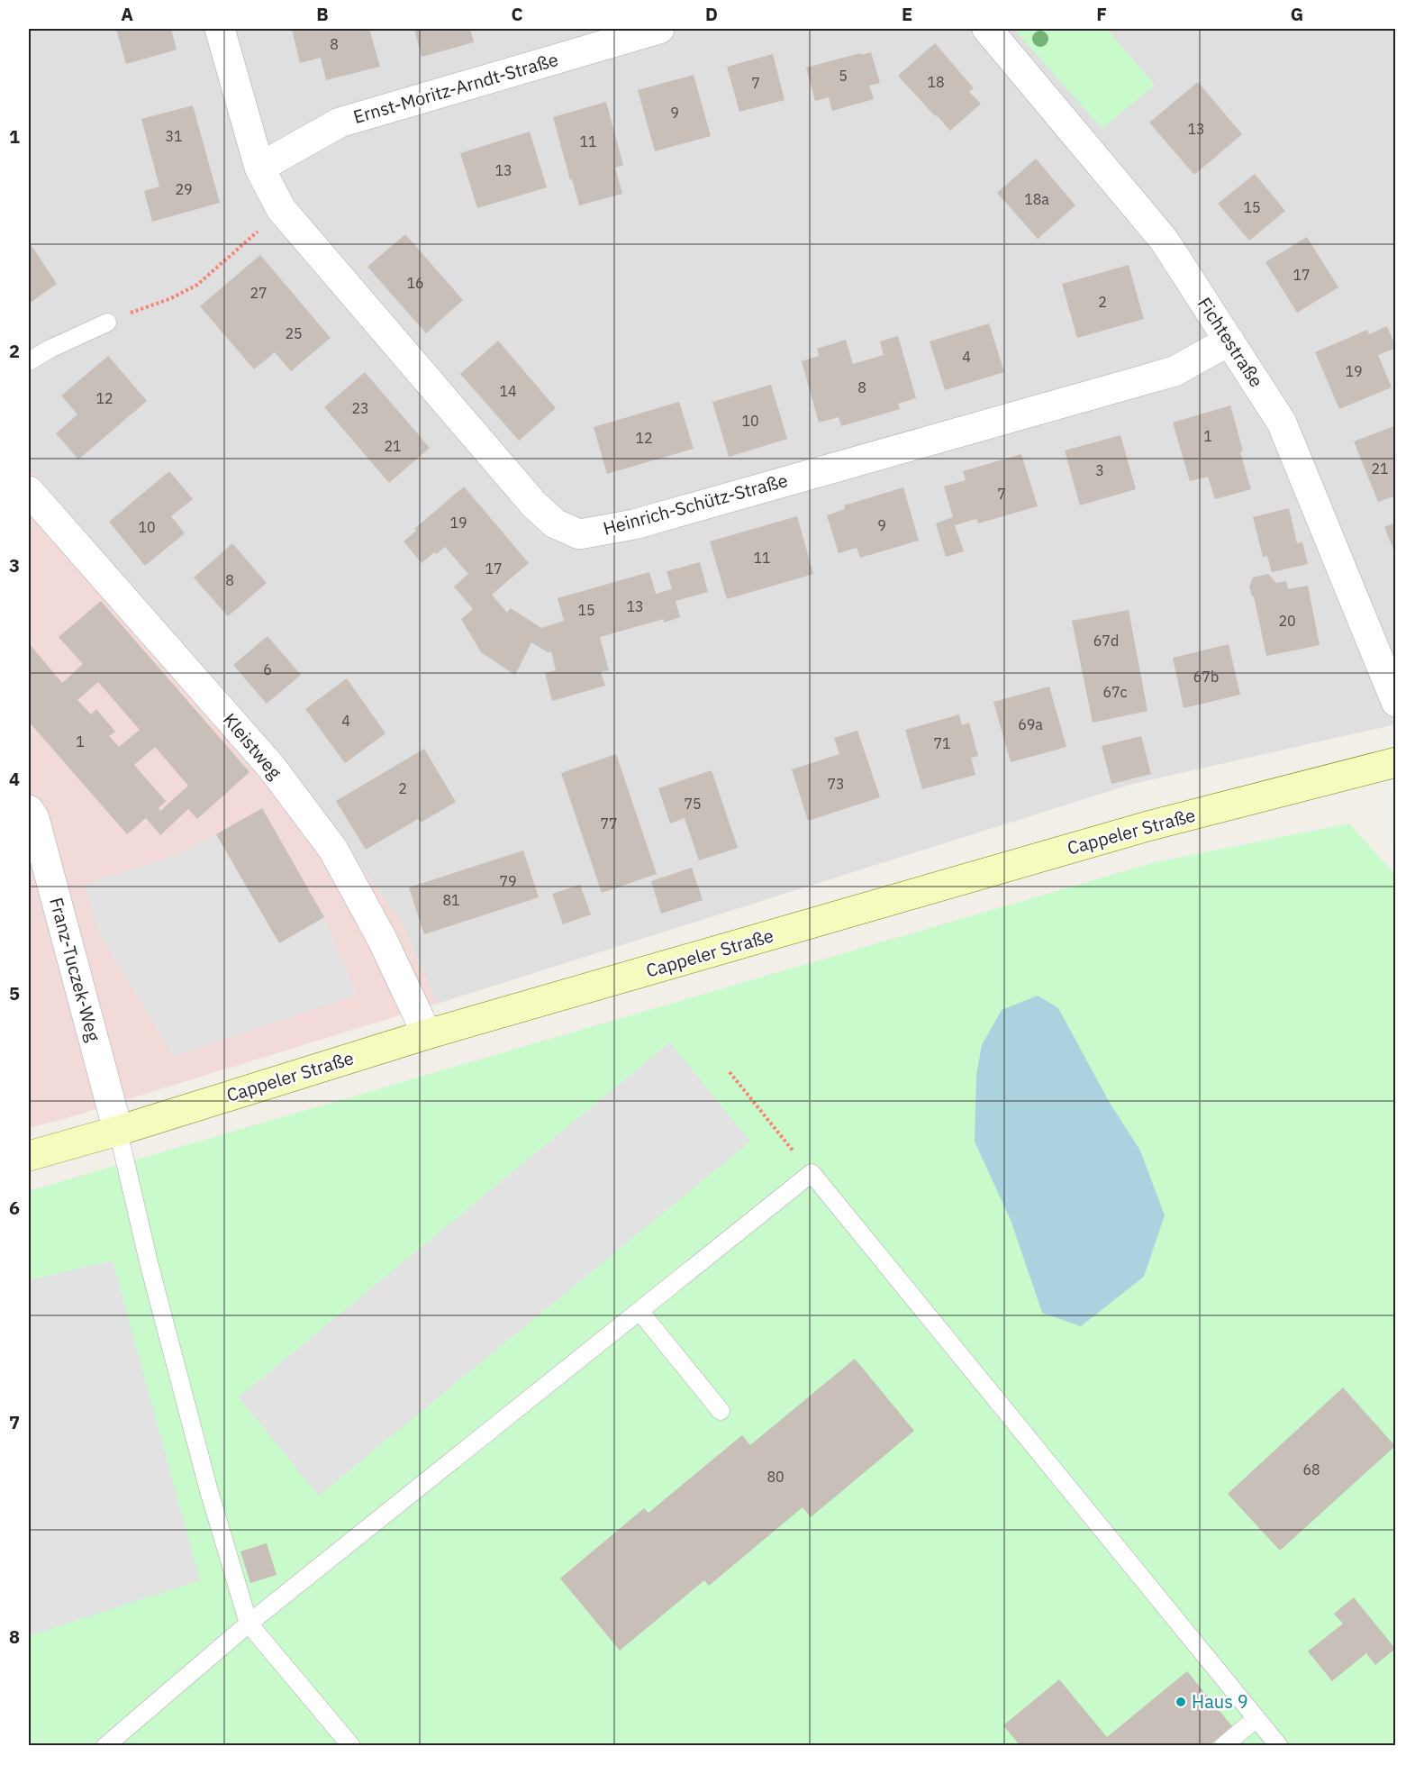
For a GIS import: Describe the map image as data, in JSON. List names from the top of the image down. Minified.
{"streets":{"main road":["Cappeler Straße"],"street":["Ernst-Moritz-Arndt-Straße","Fichtestraße","Heinrich-Schütz-Straße","Kleistweg","Franz-Tuczek-Weg"]},"crossings":[["Ernst-Moritz-Arndt-Straße","Heinrich-Schütz-Straße"],["Fichtestraße","Heinrich-Schütz-Straße"],["Kleistweg","Cappeler Straße"],["Cappeler Straße","Franz-Tuczek-Weg"]],"places":["Haus 9"],"house_numbers":["8","5","18","7","9","13","31","11","13","29","18a","15","17","16","27","2","25","4","19","8","14","12","23","10","1","12","21","21","3","7","19","9","10","11","17","8","13","15","20","67d","6","67b","67c","4","69a","1","71","73","2","75","77","79","81","68","80"],"grid":{"columns":["A","B","C","D","E","F","G"],"rows":["1","2","3","4","5","6","7","8"]}}
